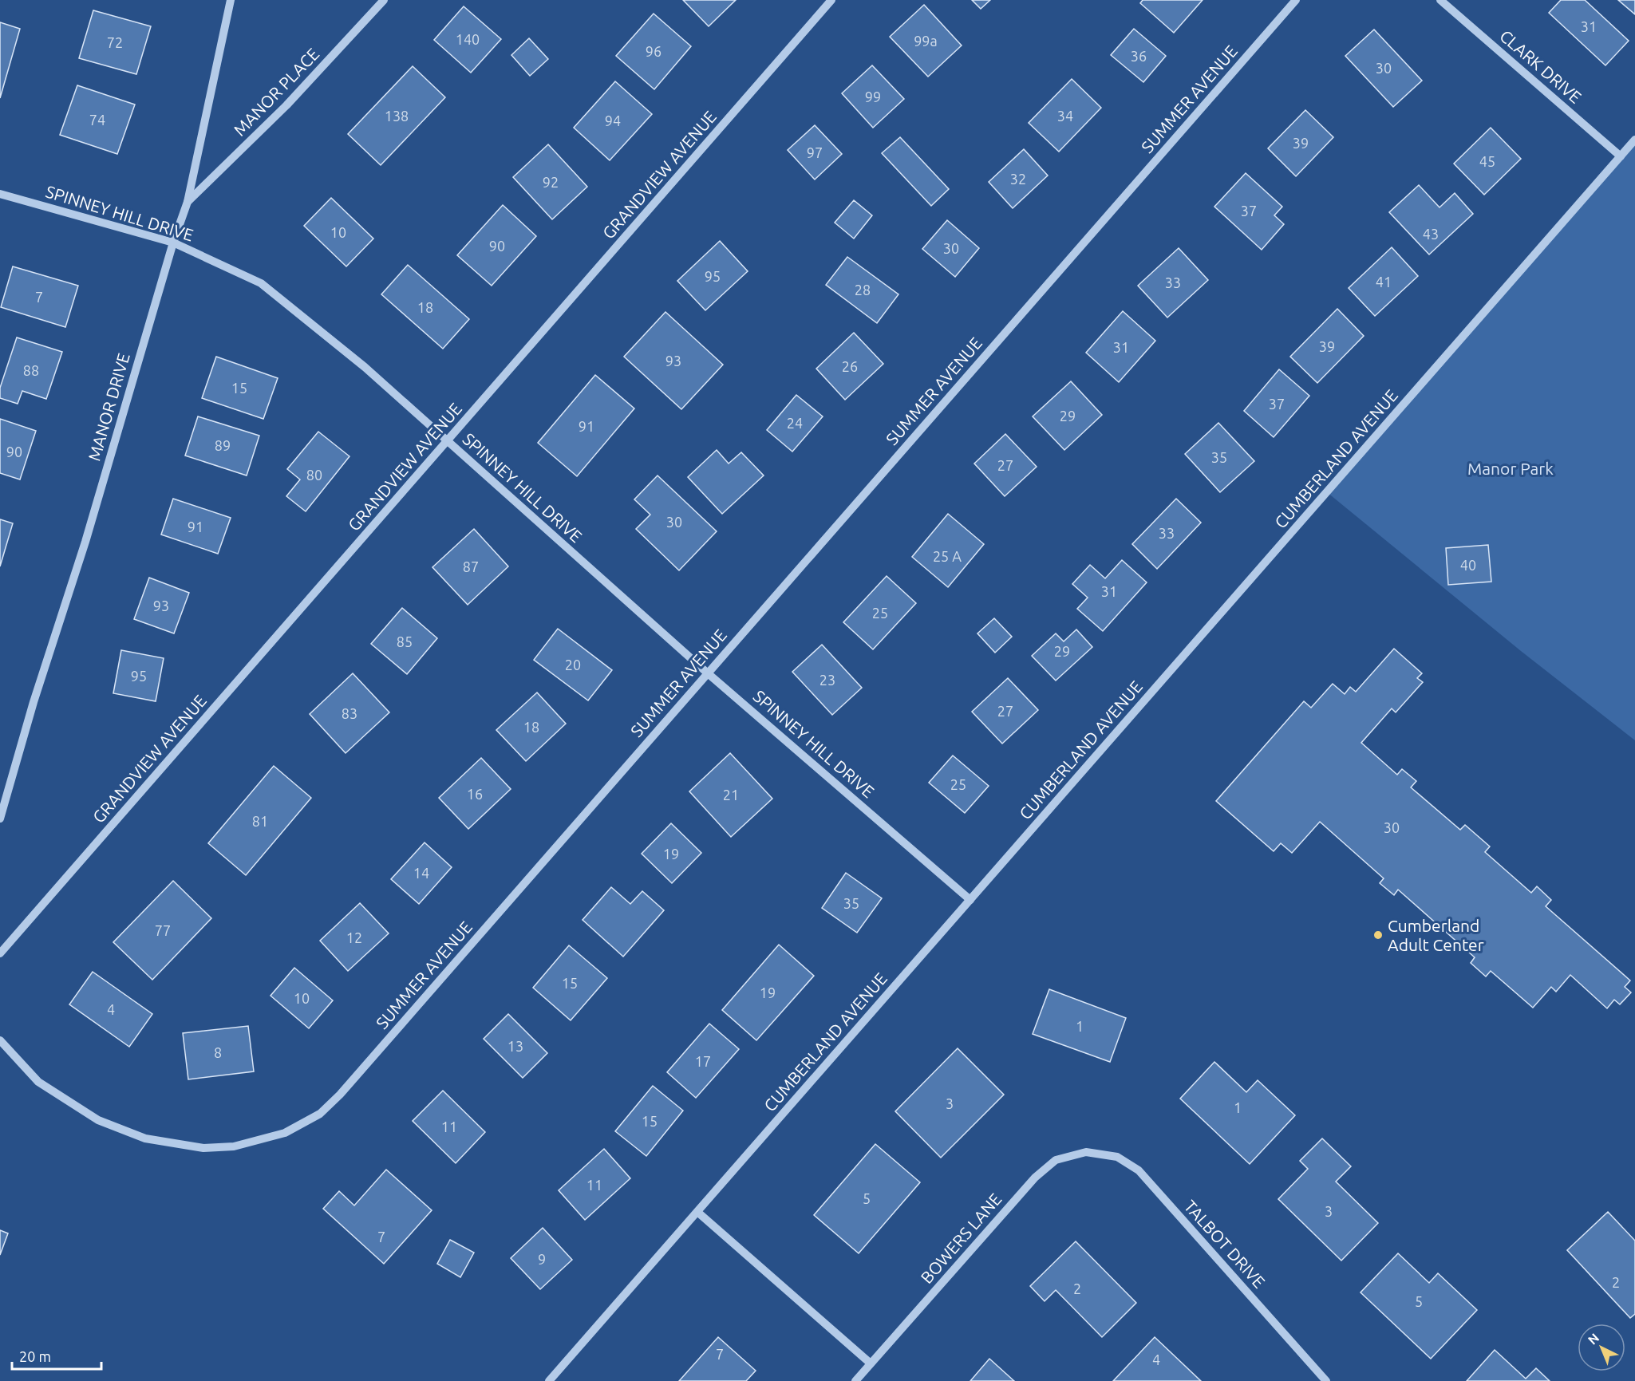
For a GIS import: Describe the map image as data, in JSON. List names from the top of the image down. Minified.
{"streets":{"street":["CLARK DRIVE","MANOR PLACE","SUMMER AVENUE","GRANDVIEW AVENUE","SPINNEY HILL DRIVE","MANOR DRIVE","CUMBERLAND AVENUE","BOWERS LANE","TALBOT DRIVE"]},"crossings":[["CLARK DRIVE","CUMBERLAND AVENUE"],["MANOR PLACE","MANOR DRIVE"],["SUMMER AVENUE","SPINNEY HILL DRIVE"],["GRANDVIEW AVENUE","SPINNEY HILL DRIVE"],["SPINNEY HILL DRIVE","MANOR DRIVE"],["SPINNEY HILL DRIVE","CUMBERLAND AVENUE"],["BOWERS LANE","TALBOT DRIVE"]],"parks":["Manor Park"],"places":["Cumberland Adult Center"],"house_numbers":["31","140","99a","72","96","36","30","99","138","34","74","94","39","97","45","32","92","37","10","43","90","30","95","41","33","28","7","18","39","31","93","26","88","15","37","29","24","91","89","90","35","27","80","30","91","33","25 A","40","87","31","93","25","85","29","20","95","23","27","83","18","25","16","21","81","30","19","14","35","77","12","15","19","10","4","1","13","8","17","3","1","15","11","11","5","3","7","9","2","2","5","7","4"],"scale_bar":"20 m","north":"top left"}
